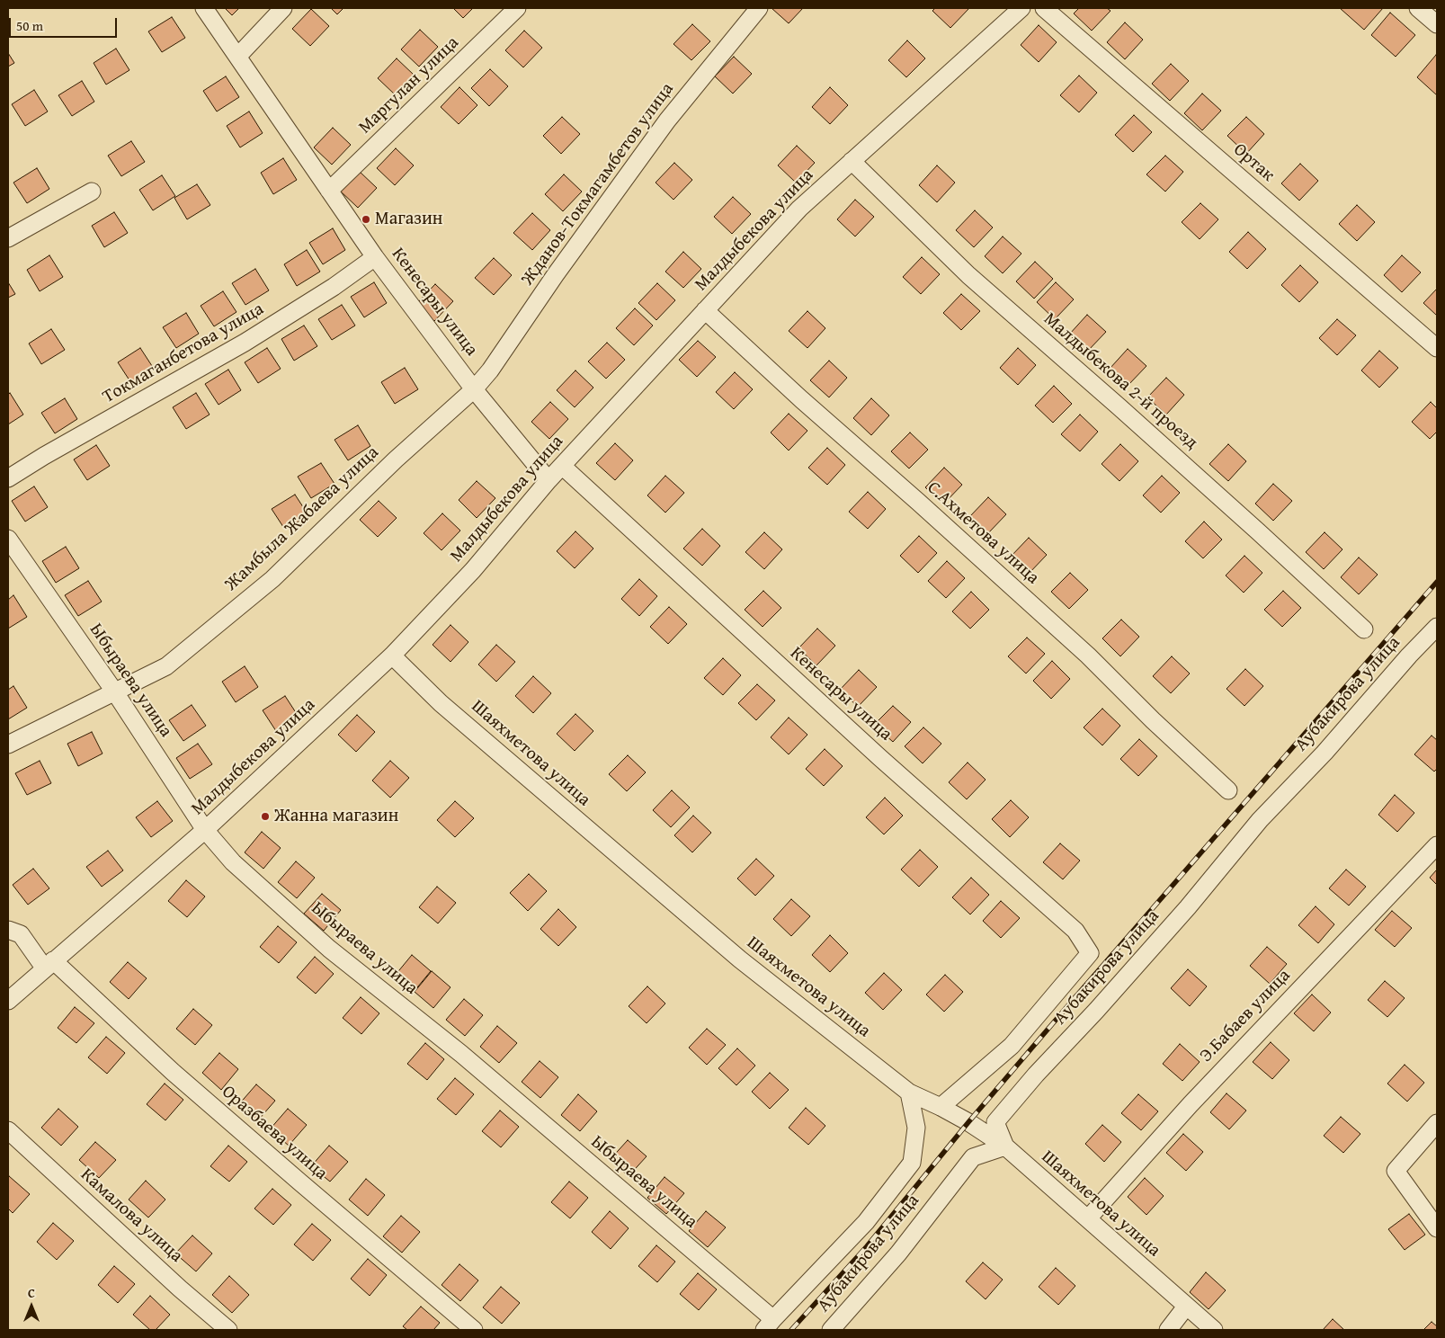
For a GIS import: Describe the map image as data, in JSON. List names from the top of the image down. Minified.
{"streets":{"street":["Маргулан улица","Ортак","Жданов-Токмагамбетов улица","Малдыбекова улица","Кенесары улица","Токмаганбетова улица","Малдыбекова 2-й проезд","Жамбыла Жабаева улица","С.Ахметова улица","Ыбыраева улица","Аубакирова улица","Шаяхметова улица","Э.Бабаев улица","Оразбаева улица","Камалова улица"]},"crossings":[["Маргулан улица","Кенесары улица"],["Жданов-Токмагамбетов улица","Кенесары улица"],["Жданов-Токмагамбетов улица","Жамбыла Жабаева улица"],["Малдыбекова улица","Кенесары улица"],["Малдыбекова улица","Малдыбекова 2-й проезд"],["Малдыбекова улица","С.Ахметова улица"],["Малдыбекова улица","Ыбыраева улица"],["Малдыбекова улица","Шаяхметова улица"],["Малдыбекова улица","Оразбаева улица"],["Кенесары улица","Токмаганбетова улица"],["Кенесары улица","Жамбыла Жабаева улица"],["Кенесары улица","Шаяхметова улица"],["Жамбыла Жабаева улица","Ыбыраева улица"],["Аубакирова улица","Шаяхметова улица"],["Шаяхметова улица","Э.Бабаев улица"]],"places":["Магазин","Жанна магазин"],"scale_bar":"50 m","north":"top"}
